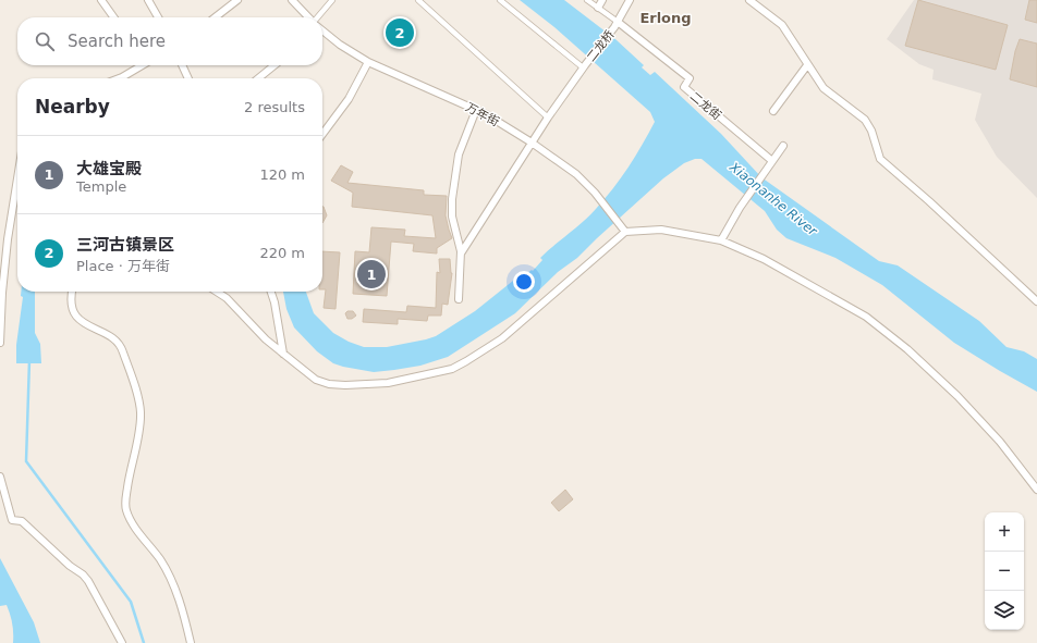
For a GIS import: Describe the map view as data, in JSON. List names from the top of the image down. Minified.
{"streets":{"street":["二龙桥","二龙街","万年街"]},"crossings":[["二龙桥","二龙街"],["二龙桥","万年街"]],"districts":["Erlong"],"water":["Xiaonanhe River"],"page":{"pins":["2","1"],"search":"Search here","heading":["Nearby","2 results"],"list":[{"mark":"1","name":"大雄宝殿","note":"Temple","value":"120 m"},{"mark":"2","name":"三河古镇景区","note":"Place · 万年街","value":"220 m"}],"map_buttons":["+","−"]}}
